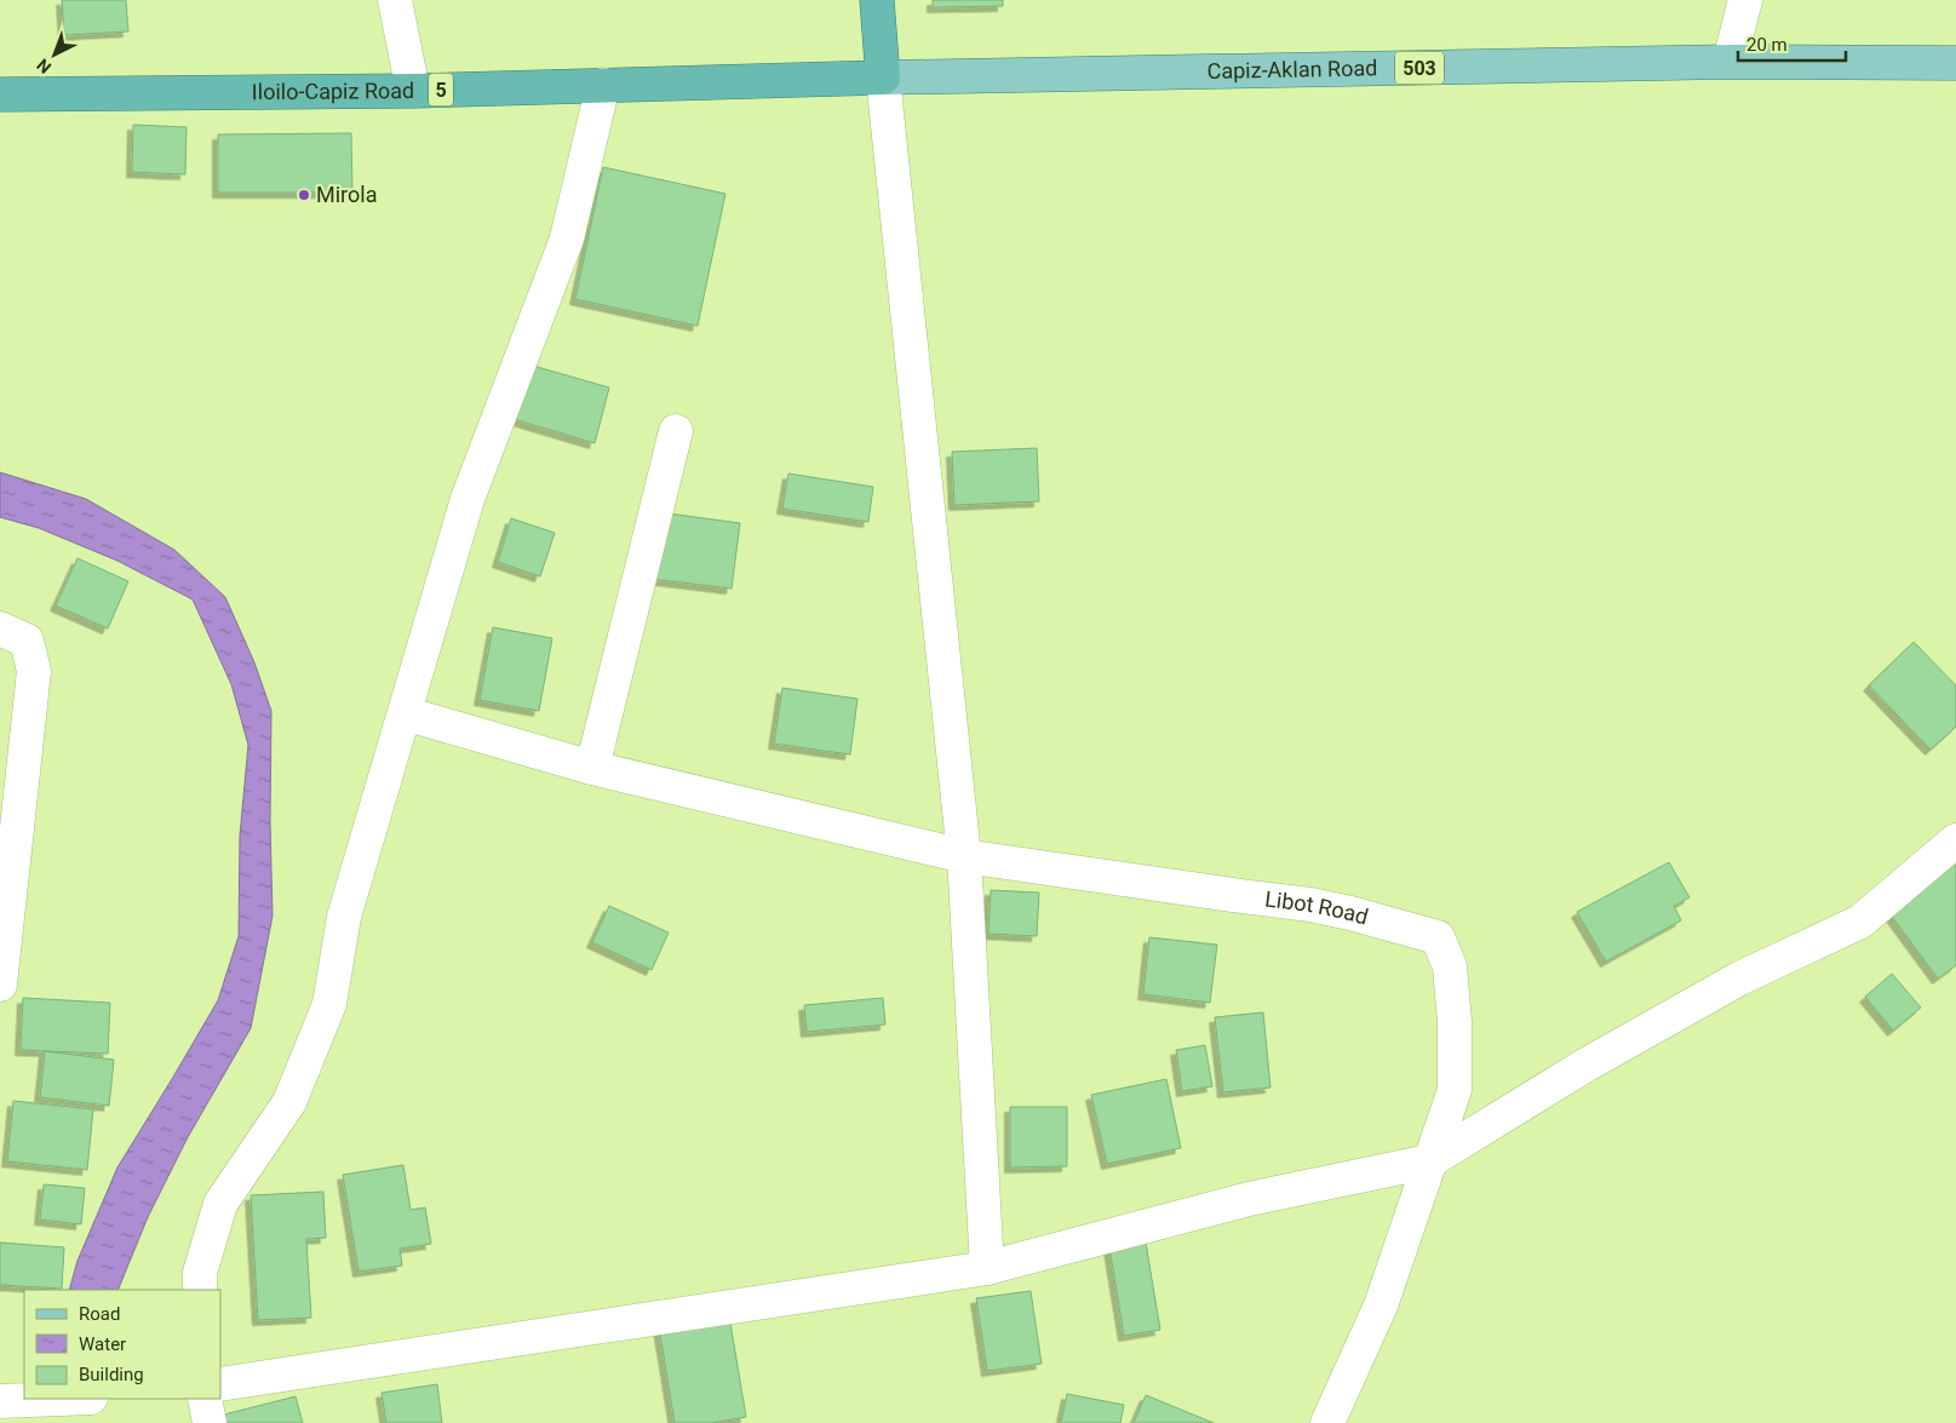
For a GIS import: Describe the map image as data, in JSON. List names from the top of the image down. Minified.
{"streets":{"highway":["5","Iloilo-Capiz Road"],"main road":["503","Capiz-Aklan Road"],"street":["Libot Road"]},"crossings":[["Capiz-Aklan Road","Iloilo-Capiz Road"]],"places":["Mirola"],"legend":["Road","Water","Building"],"scale_bar":"20 m","north":"bottom left"}
